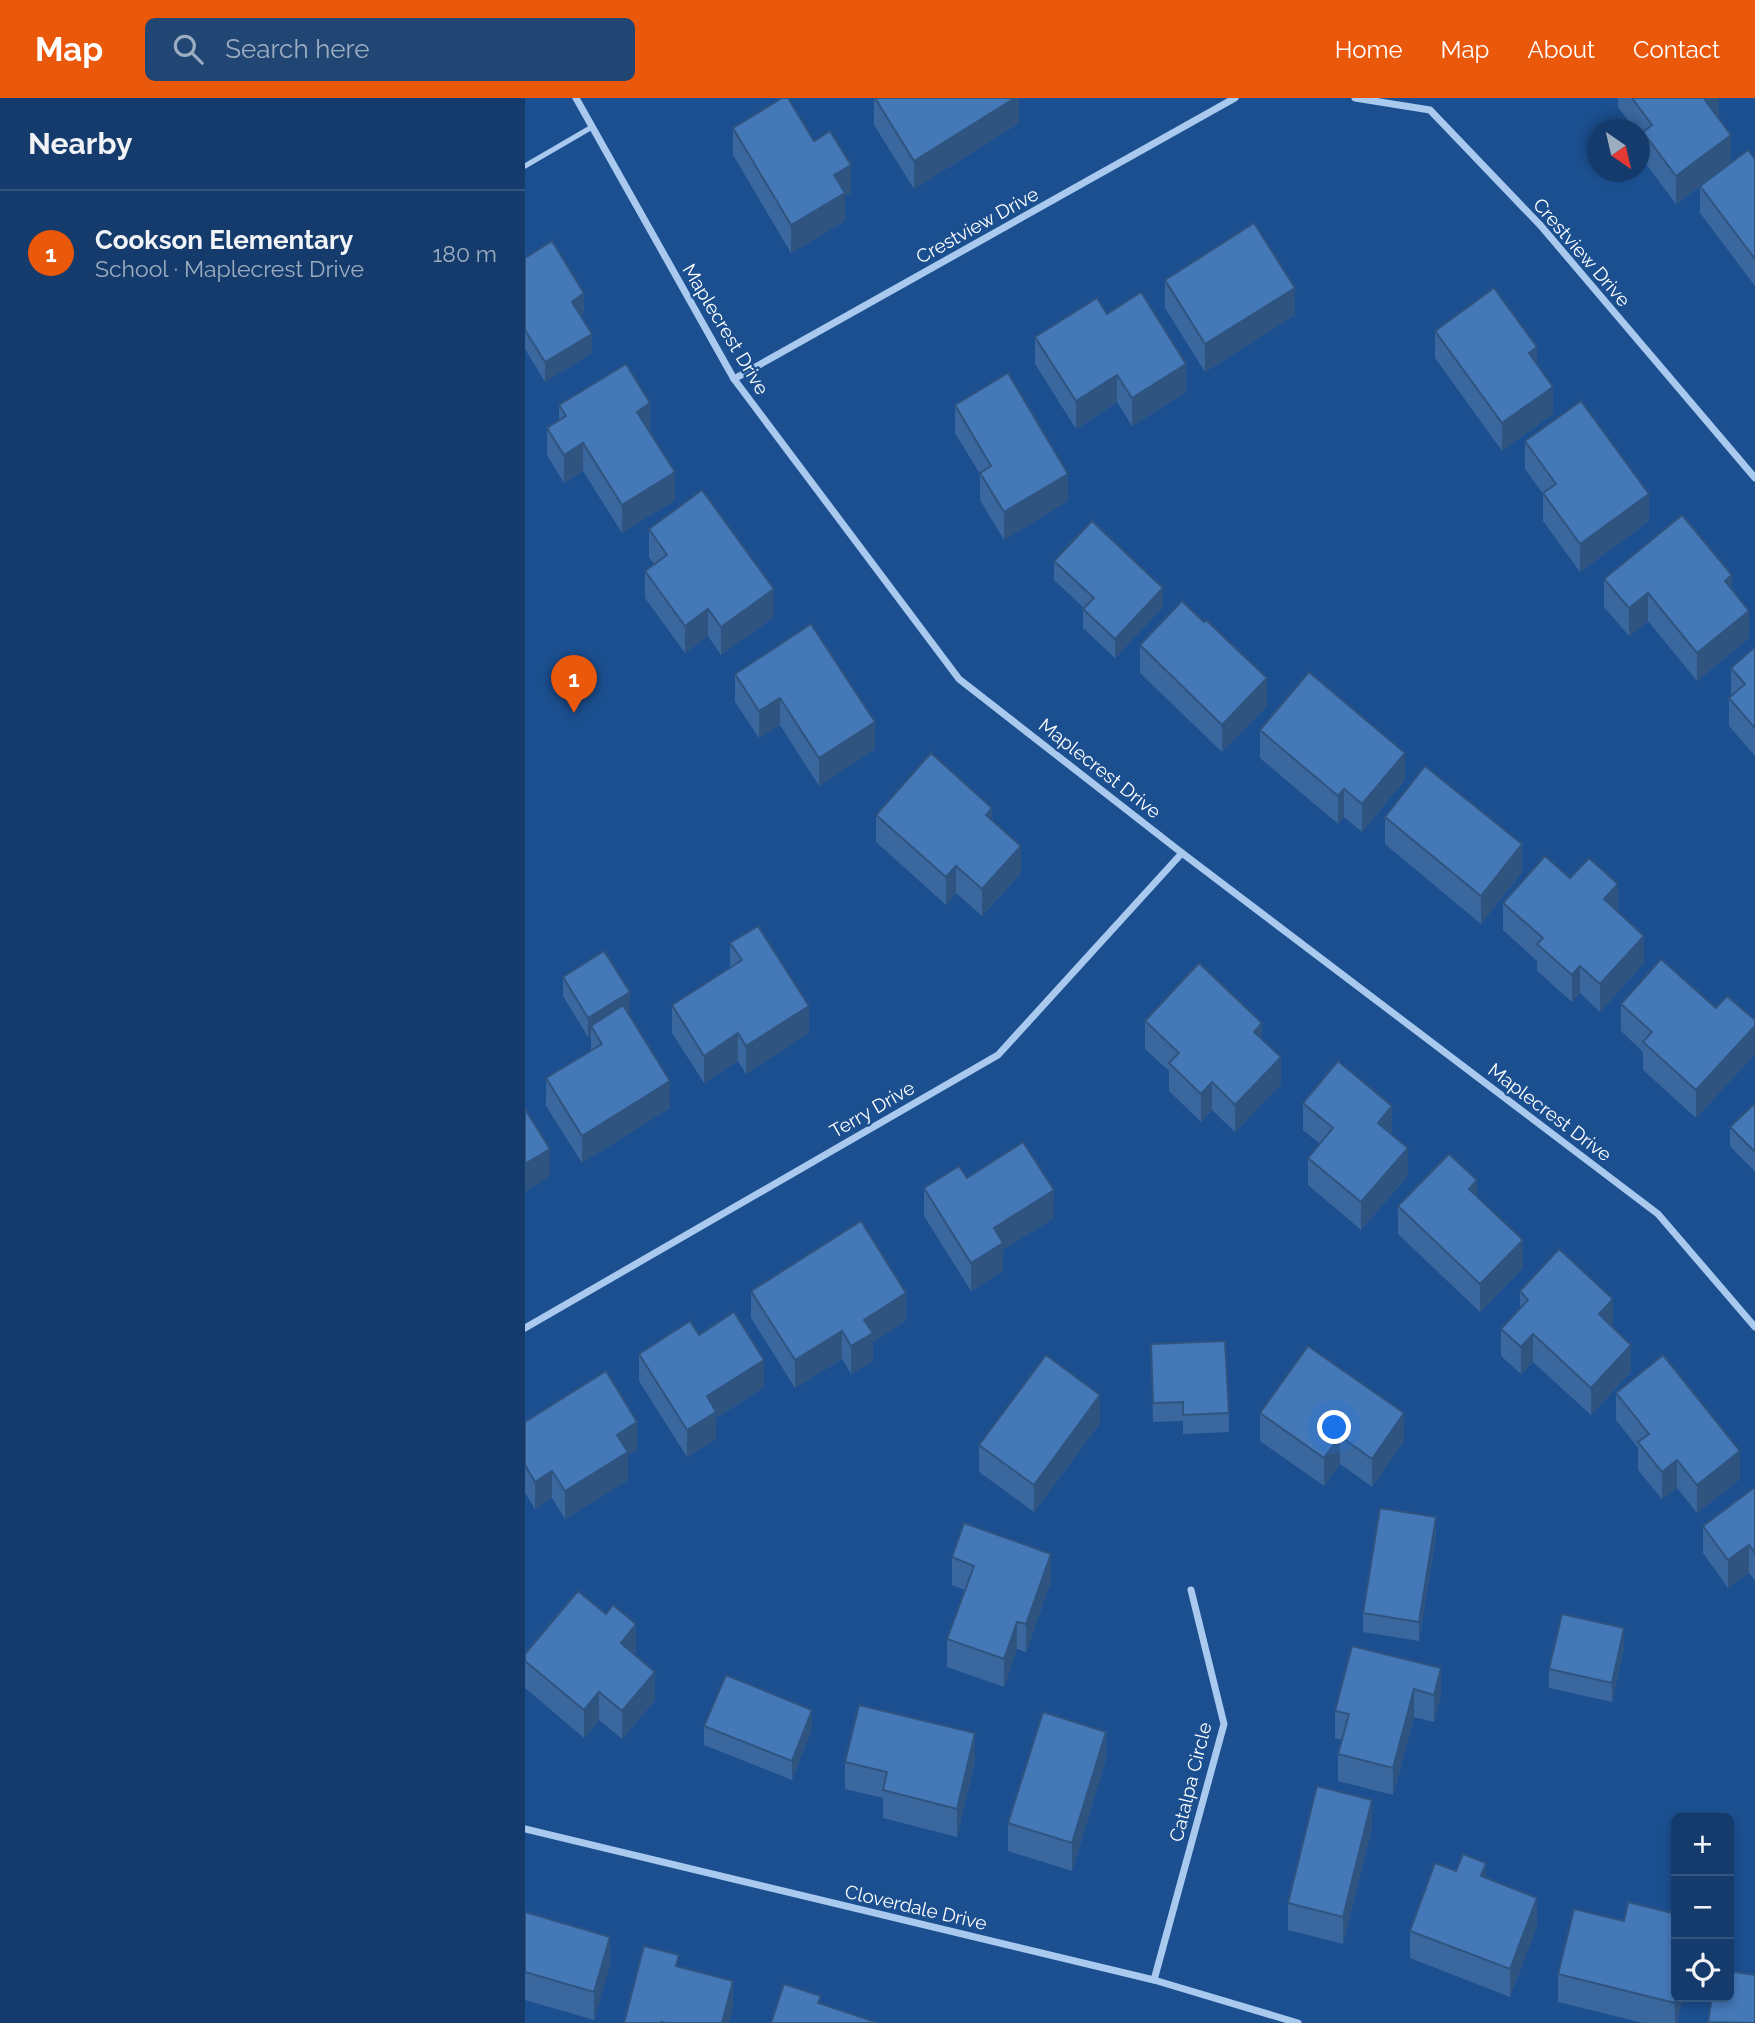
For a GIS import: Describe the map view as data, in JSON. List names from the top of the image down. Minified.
{"streets":{"street":["Crestview Drive","Maplecrest Drive","Terry Drive","Catalpa Circle","Cloverdale Drive"]},"crossings":[["Crestview Drive","Maplecrest Drive"],["Maplecrest Drive","Terry Drive"],["Catalpa Circle","Cloverdale Drive"]],"north":"bottom right","page":{"header":"Map","search":"Search here","nav":["Home","Map","About","Contact"],"heading":"Nearby","list":[{"mark":"1","name":"Cookson Elementary","note":"School · Maplecrest Drive","value":"180 m"}],"pins":"1","map_buttons":["+","−"]}}
